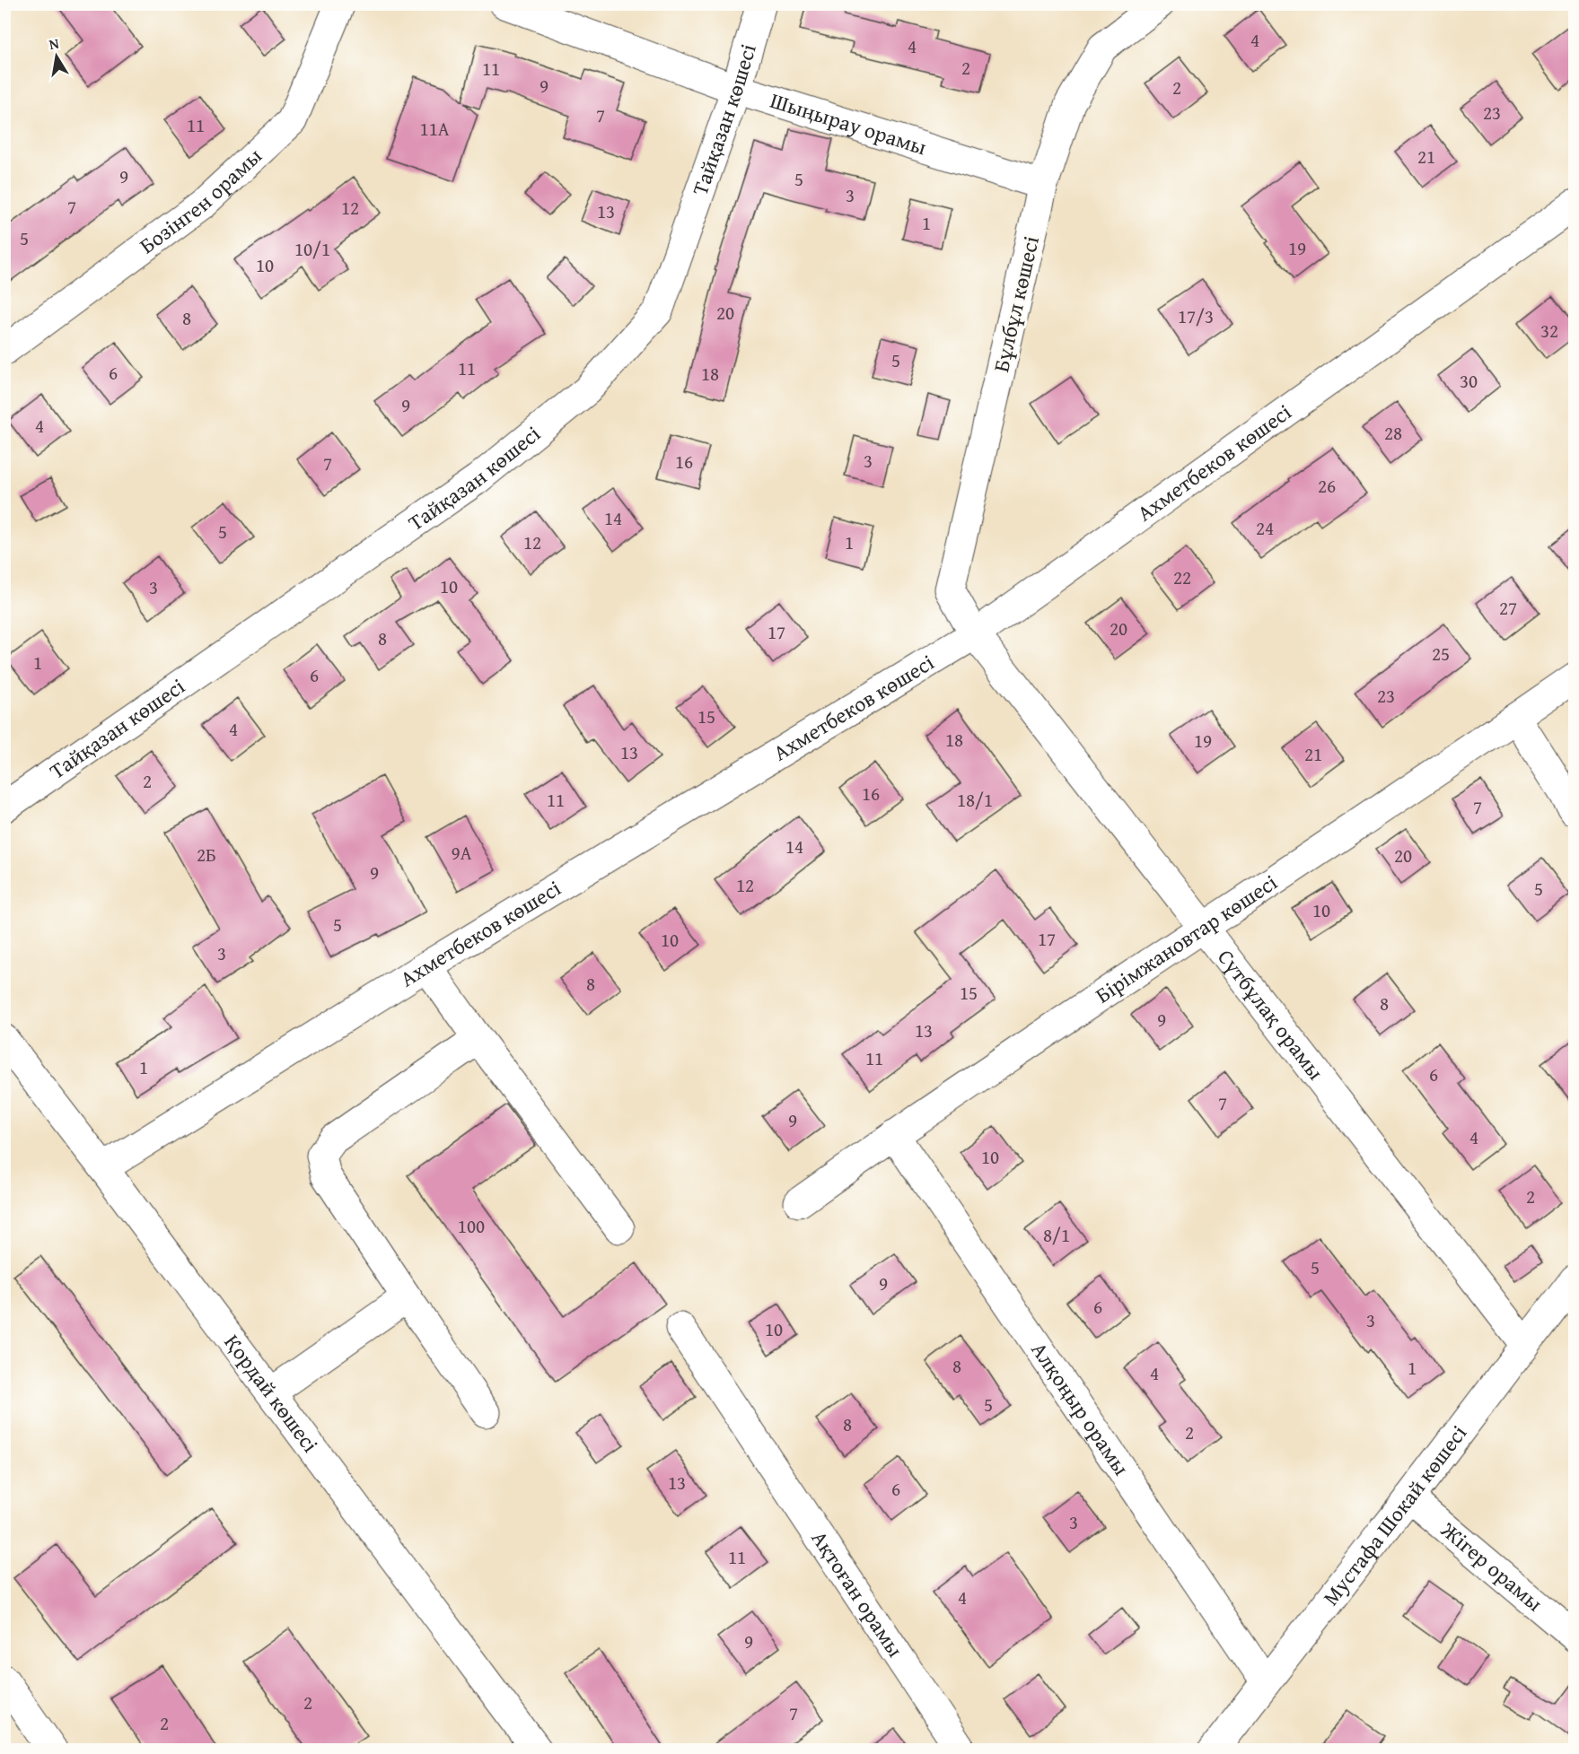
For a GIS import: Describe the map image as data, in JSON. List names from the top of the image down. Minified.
{"streets":{"street":["Тайқазан көшесі","Шыңырау орамы","Бозінген орамы","Бұлбұл көшесі","Ахметбеков көшесі","Бірімжановтар көшесі","Cүтбұлақ орамы","Қордай көшесі","Алқоңыр орамы","Мустафа Шокай көшесі","Жігер орамы","Ақтоған орамы"]},"crossings":[["Тайқазан көшесі","Шыңырау орамы"],["Шыңырау орамы","Бұлбұл көшесі"],["Бұлбұл көшесі","Ахметбеков көшесі"],["Бұлбұл көшесі","Cүтбұлақ орамы"],["Ахметбеков көшесі","Cүтбұлақ орамы"],["Ахметбеков көшесі","Қордай көшесі"],["Бірімжановтар көшесі","Cүтбұлақ орамы"],["Бірімжановтар көшесі","Алқоңыр орамы"],["Cүтбұлақ орамы","Мустафа Шокай көшесі"],["Алқоңыр орамы","Мустафа Шокай көшесі"],["Мустафа Шокай көшесі","Жігер орамы"]],"house_numbers":["4","4","2","11","9","2","23","7","11","11А","21","9","5","3","7","12","13","1","5","19","10/1","10","20","17/3","8","32","5","11","6","18","30","9","4","28","3","16","7","26","14","24","5","12","1","22","10","3","27","20","17","8","25","1","6","23","15","4","18","19","13","21","2","16","11","18/1","7","14","9А","2Б","20","9","12","5","10","5","17","10","3","8","15","8","9","13","11","1","6","7","9","4","10","2","100","8/1","5","9","6","3","10","8","1","4","5","8","2","13","6","3","11","4","9","2","7","2"],"north":"top"}
